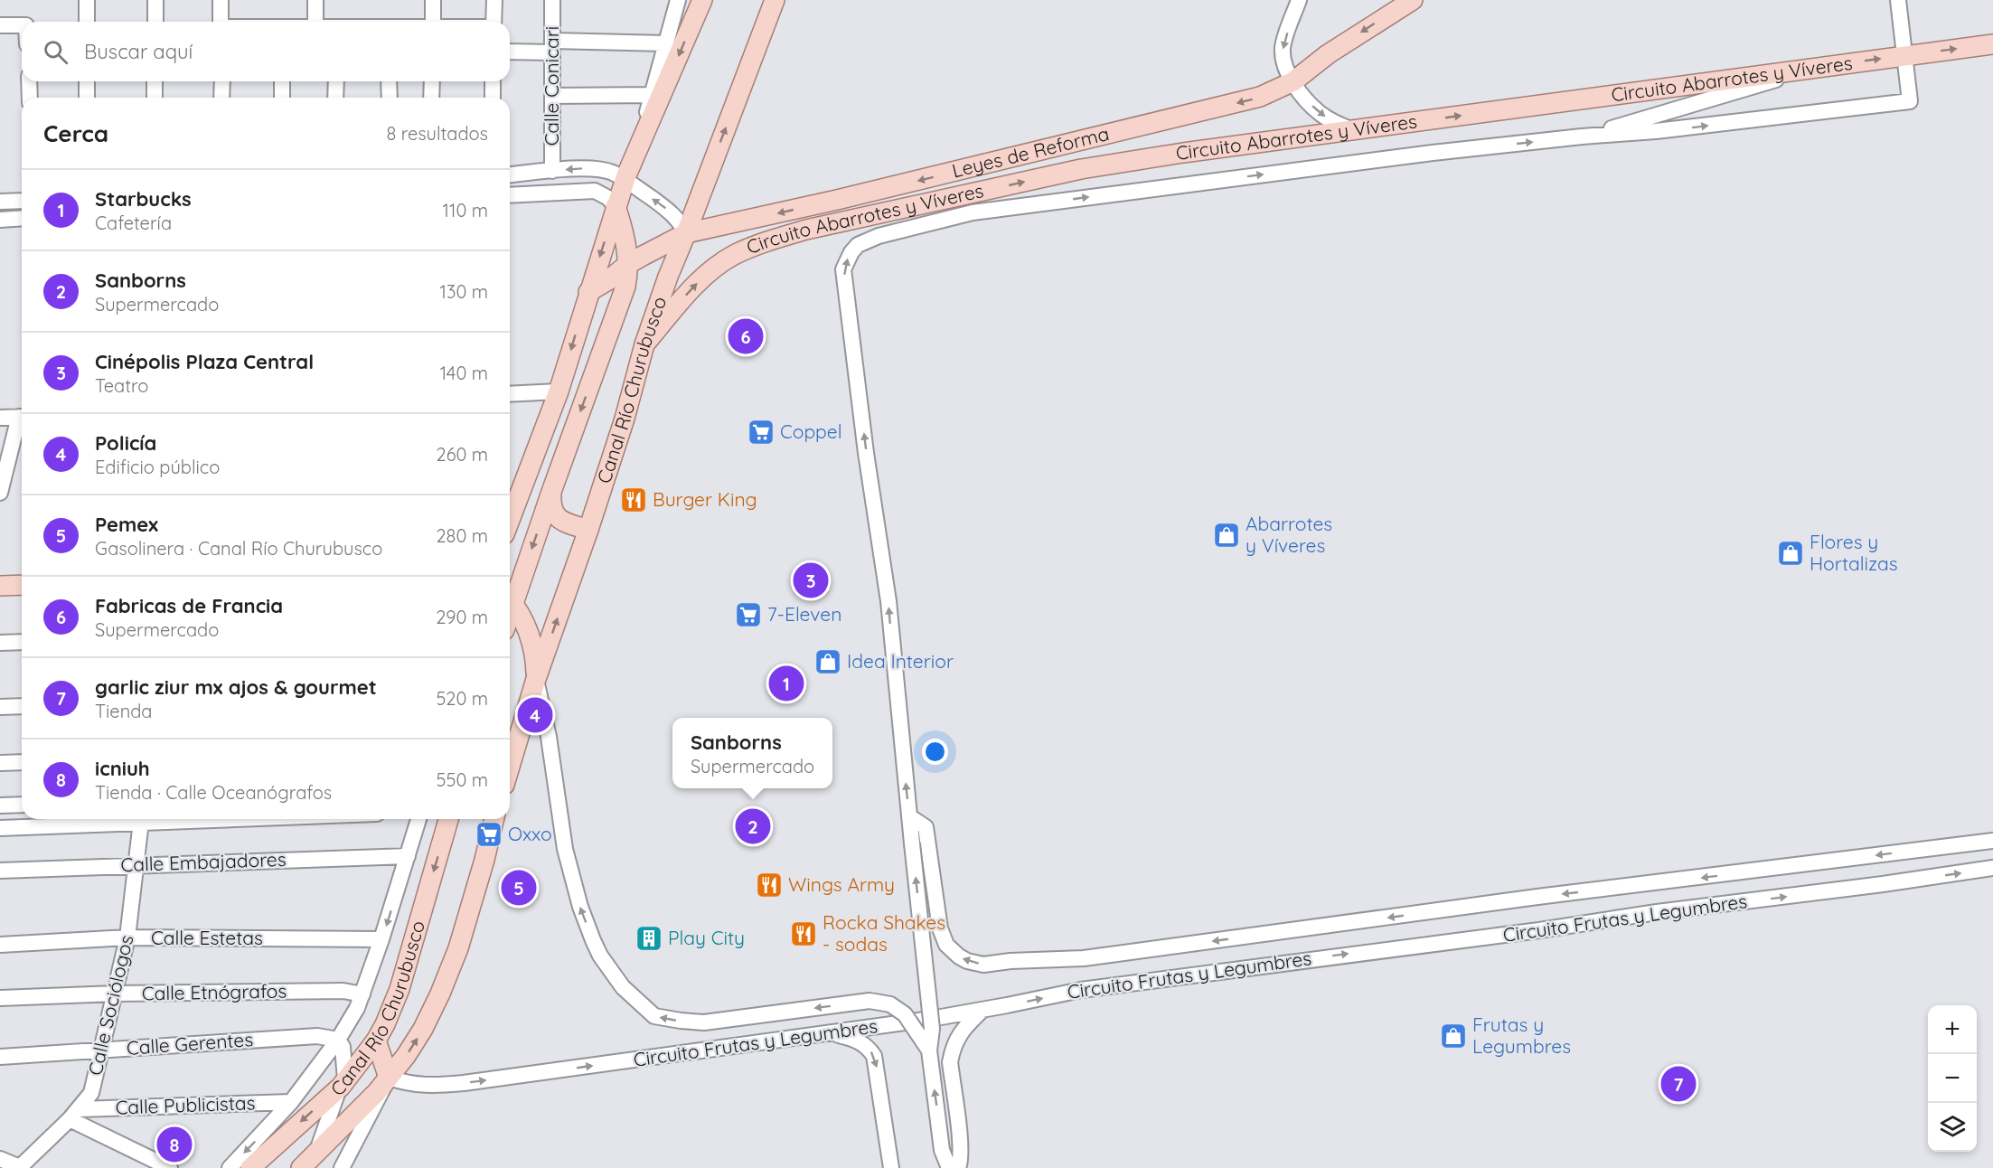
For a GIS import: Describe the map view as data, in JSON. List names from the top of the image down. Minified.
{"streets":{"main road":["Circuito Abarrotes y Víveres","Leyes de Reforma","Canal Río Churubusco"],"street":["Calle Conicari","Calle Embajadores","Circuito Frutas y Legumbres","Calle Estetas","Calle Etnógrafos","Calle Sociólogos","Calle Gerentes","Calle Publicistas"]},"crossings":[["Circuito Abarrotes y Víveres","Canal Río Churubusco"],["Leyes de Reforma","Canal Río Churubusco"],["Canal Río Churubusco","Calle Embajadores"],["Canal Río Churubusco","Circuito Frutas y Legumbres"],["Canal Río Churubusco","Calle Estetas"],["Canal Río Churubusco","Calle Etnógrafos"],["Canal Río Churubusco","Calle Gerentes"],["Canal Río Churubusco","Calle Publicistas"],["Calle Embajadores","Calle Sociólogos"],["Calle Estetas","Calle Sociólogos"],["Calle Etnógrafos","Calle Sociólogos"],["Calle Sociólogos","Calle Gerentes"],["Calle Sociólogos","Calle Publicistas"]],"one_way":["Circuito Abarrotes y Víveres","Leyes de Reforma","Circuito Frutas y Legumbres"],"places":{"supermarket":["Coppel","7-Eleven","Oxxo"],"restaurant":["Burger King","Wings Army","Rocka Shakes - sodas"],"shop":["Abarrotes y Víveres","Flores y Hortalizas","Idea Interior","Frutas y Legumbres"],"building":["Play City"]},"page":{"search":"Buscar aquí","heading":["Cerca","8 resultados"],"list":[{"mark":"1","name":"Starbucks","note":"Cafetería","value":"110 m"},{"mark":"2","name":"Sanborns","note":"Supermercado","value":"130 m"},{"mark":"3","name":"Cinépolis Plaza Central","note":"Teatro","value":"140 m"},{"mark":"4","name":"Policía","note":"Edificio público","value":"260 m"},{"mark":"5","name":"Pemex","note":"Gasolinera · Canal Río Churubusco","value":"280 m"},{"mark":"6","name":"Fabricas de Francia","note":"Supermercado","value":"290 m"},{"mark":"7","name":"garlic ziur mx ajos & gourmet","note":"Tienda","value":"520 m"},{"mark":"8","name":"icniuh","note":"Tienda · Calle Oceanógrafos","value":"550 m"}],"pins":["6","3","1","4","2","5","7","8"],"popup":["Sanborns","Supermercado"],"map_buttons":["+","−"]}}
